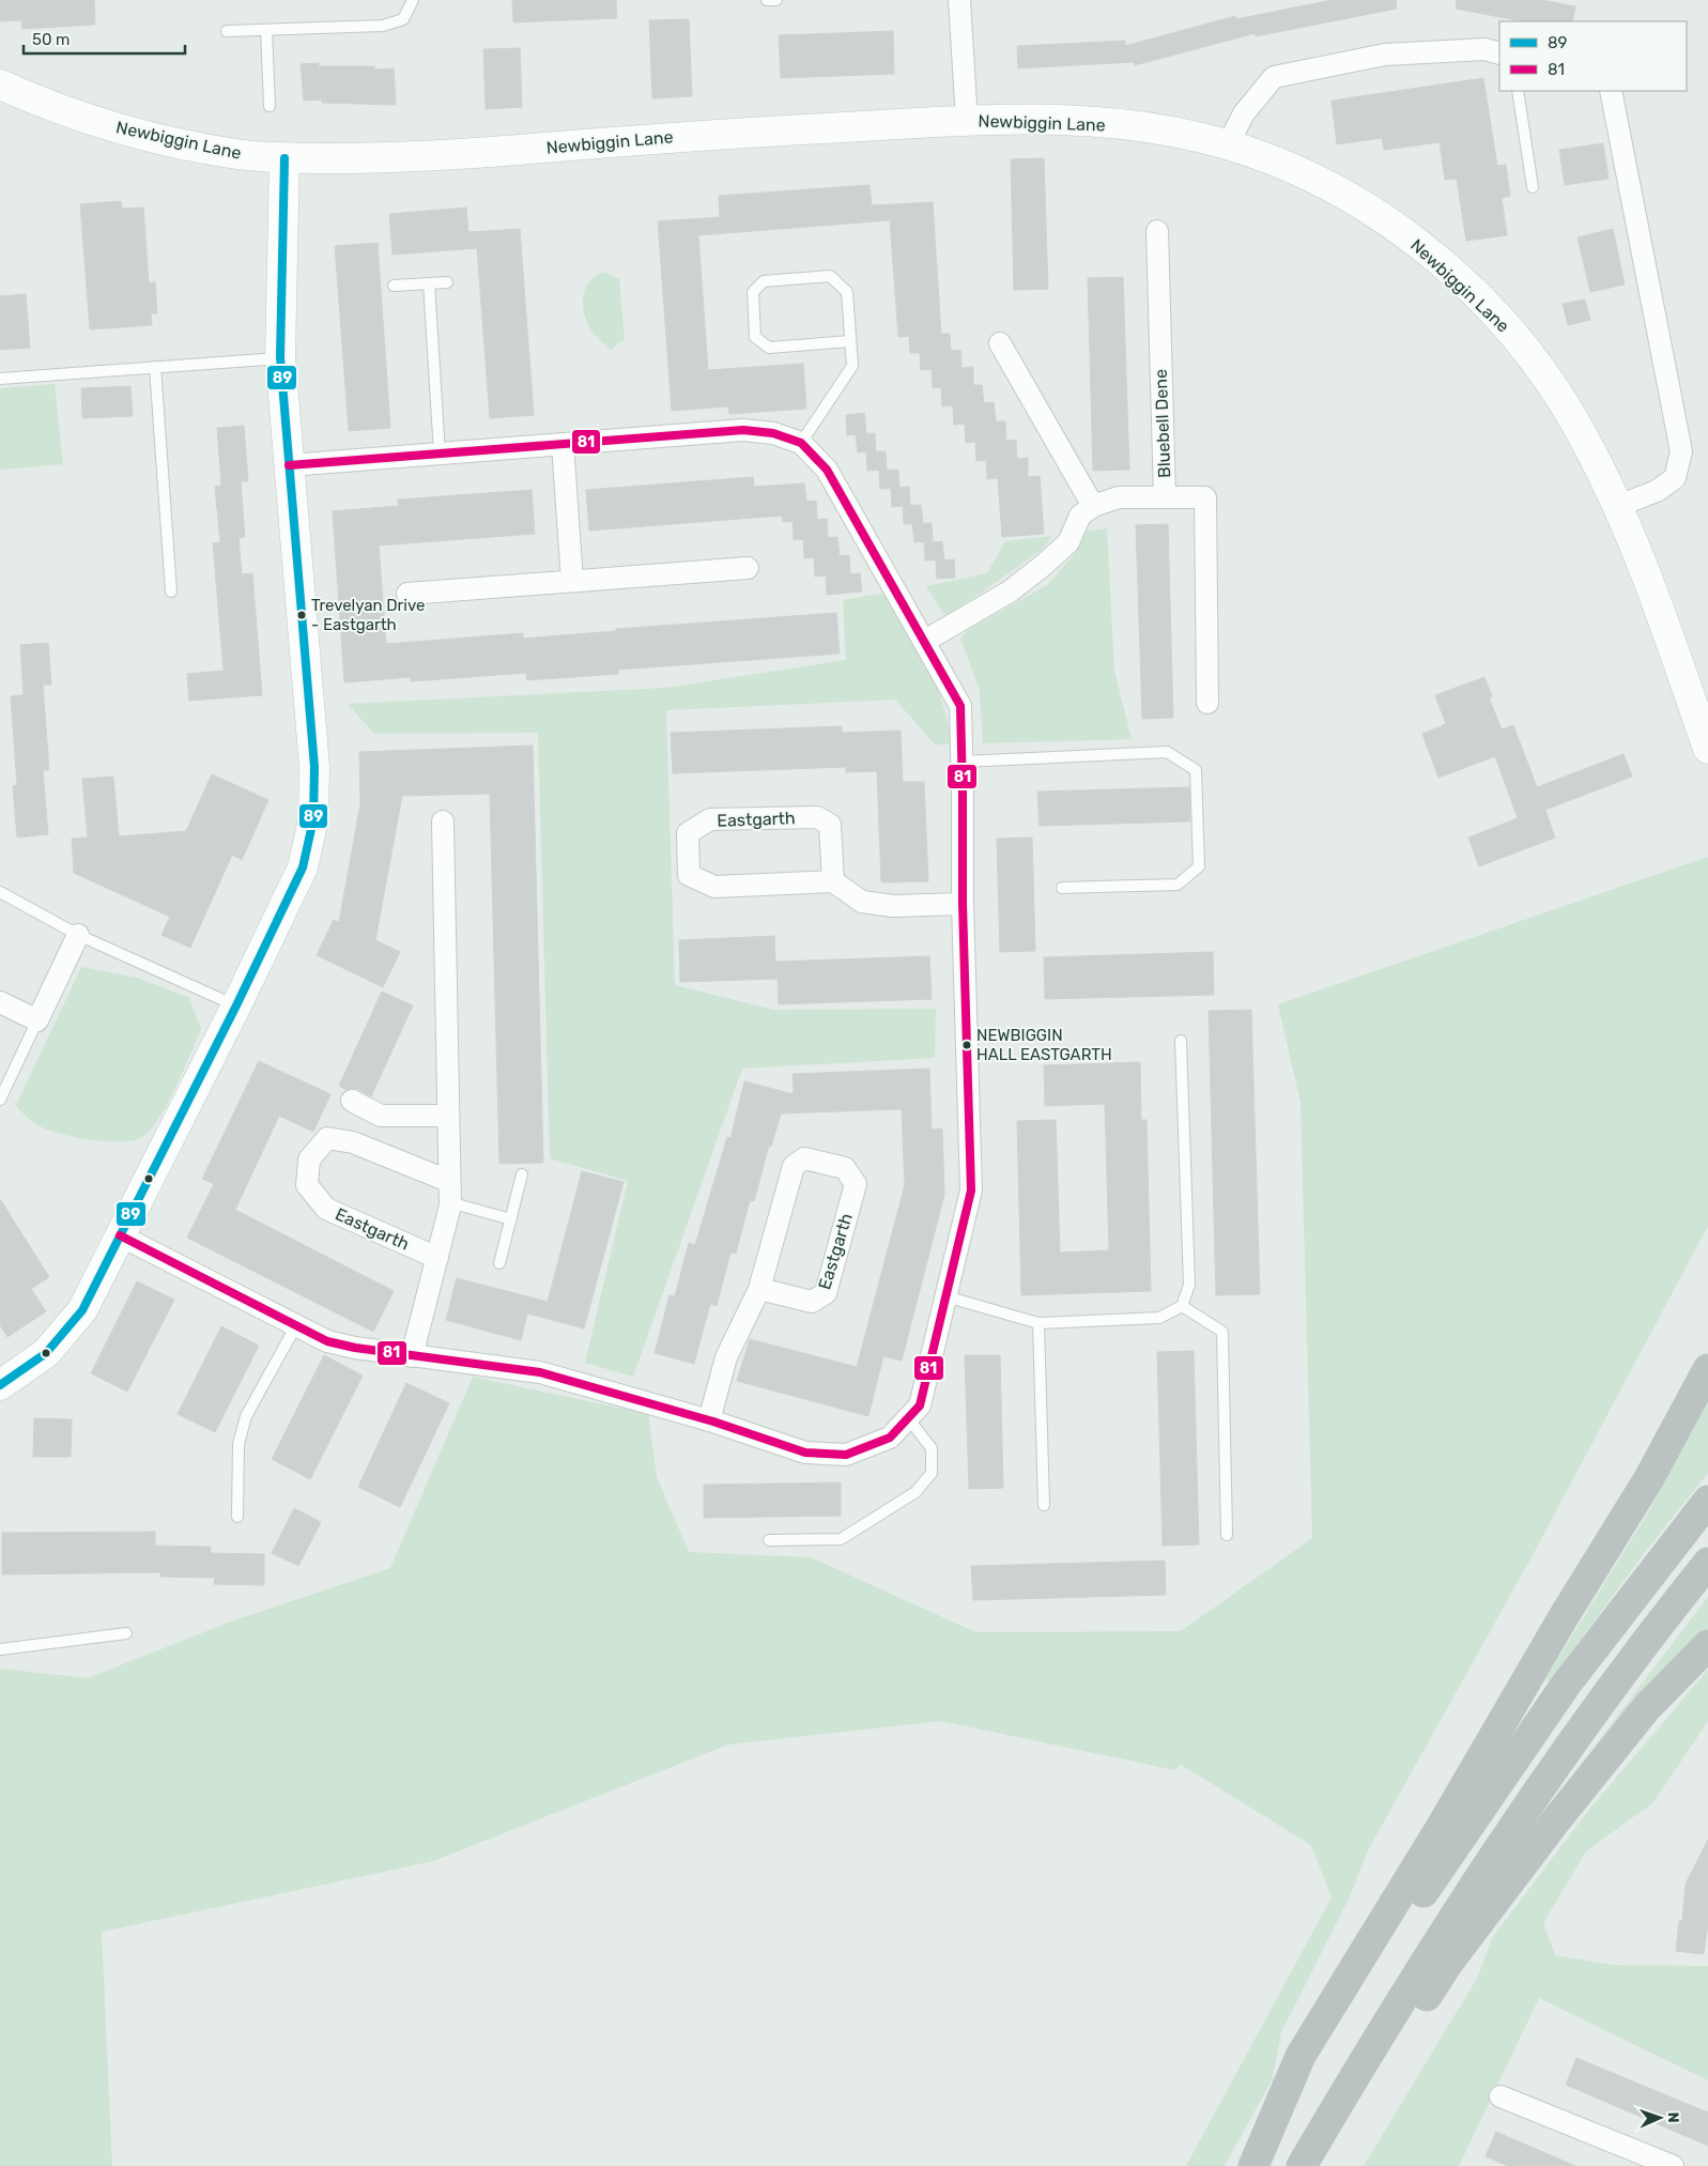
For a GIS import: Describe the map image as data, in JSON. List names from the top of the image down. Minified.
{"streets":{"street":["Newbiggin Lane","Bluebell Dene","Eastgarth"]},"places":["Trevelyan Drive - Eastgarth","NEWBIGGIN HALL EASTGARTH"],"lines":["transit line 89","transit line 81"],"legend":["89","81"],"scale_bar":"50 m","north":"right"}
